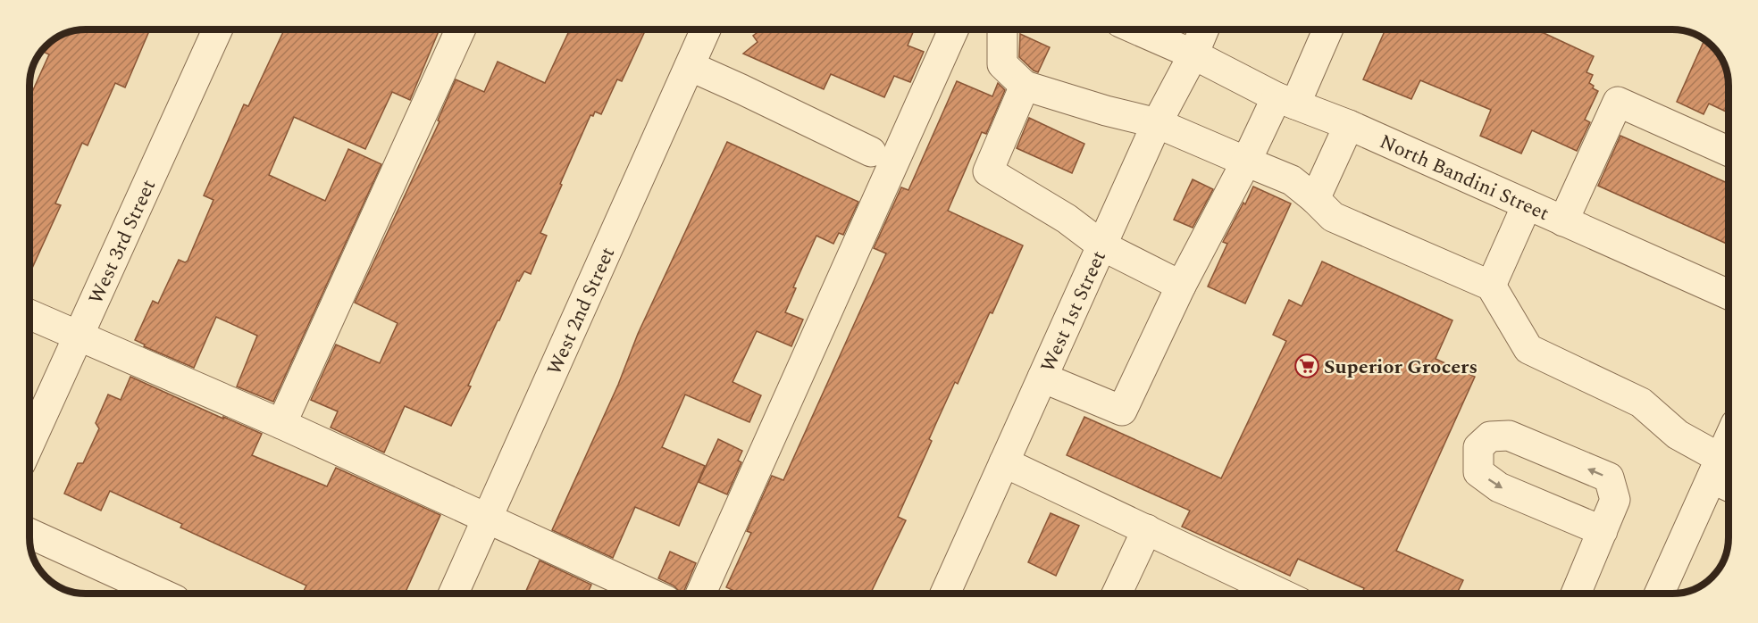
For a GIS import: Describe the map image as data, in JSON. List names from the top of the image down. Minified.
{"streets":{"street":["North Bandini Street","West 3rd Street","West 2nd Street","West 1st Street"]},"crossings":[["North Bandini Street","West 1st Street"]],"places":{"supermarket":["Superior Grocers"]}}
